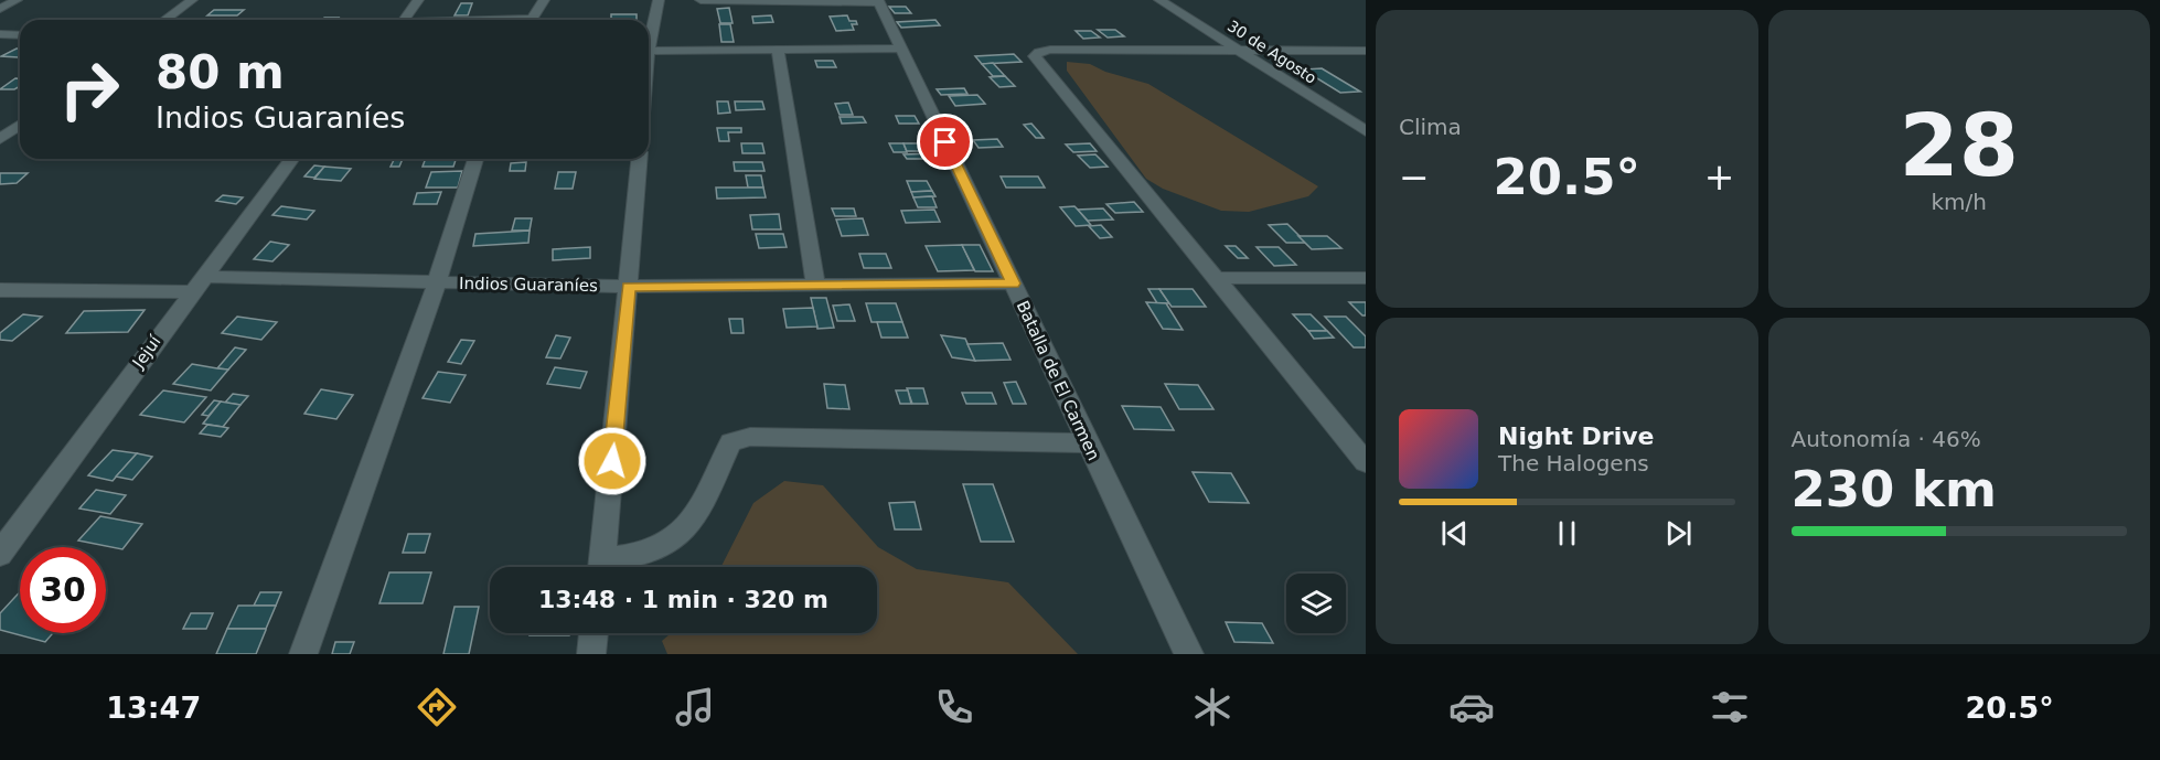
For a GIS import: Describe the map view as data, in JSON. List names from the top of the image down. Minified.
{"streets":{"street":["30 de Agosto","Indios Guaraníes","Jejuí","Batalla de El Carmen"]},"crossings":[["Indios Guaraníes","Jejuí"],["Indios Guaraníes","Batalla de El Carmen"]],"page":{"tile":["Clima",["28","km/h"],["Autonomía · 46%","230 km"]],"turn":["80 m","Indios Guaraníes"],"heat":["−","20.5°","+"],"song":["Night Drive","The Halogens"],"limit":"30","trip":"13:48 · 1 min · 320 m","tabs":["13:47","20.5°"]}}
